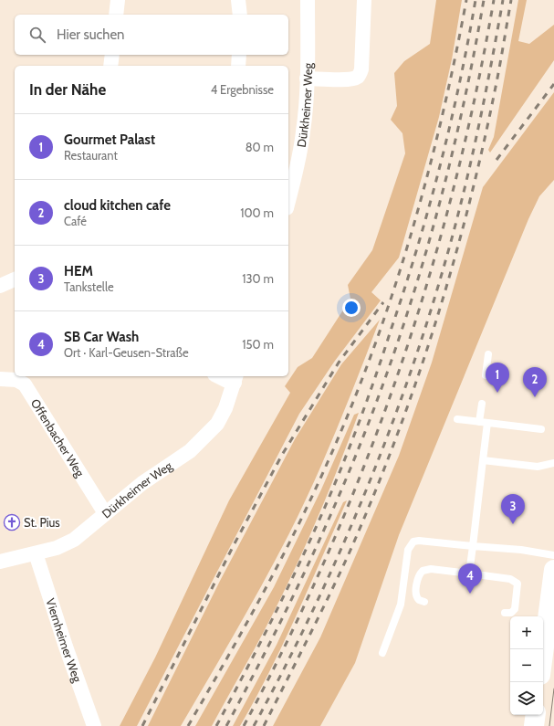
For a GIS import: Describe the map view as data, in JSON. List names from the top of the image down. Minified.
{"streets":{"street":["Dürkheimer Weg","Offenbacher Weg","Viernheimer Weg"]},"crossings":[["Dürkheimer Weg","Offenbacher Weg"],["Dürkheimer Weg","Viernheimer Weg"]],"places":{"church":["St. Pius"]},"page":{"search":"Hier suchen","heading":["In der Nähe","4 Ergebnisse"],"list":[{"mark":"1","name":"Gourmet Palast","note":"Restaurant","value":"80 m"},{"mark":"2","name":"cloud kitchen cafe","note":"Café","value":"100 m"},{"mark":"3","name":"HEM","note":"Tankstelle","value":"130 m"},{"mark":"4","name":"SB Car Wash","note":"Ort · Karl-Geusen-Straße","value":"150 m"}],"pins":["1","2","3","4"],"map_buttons":["+","−"]}}
